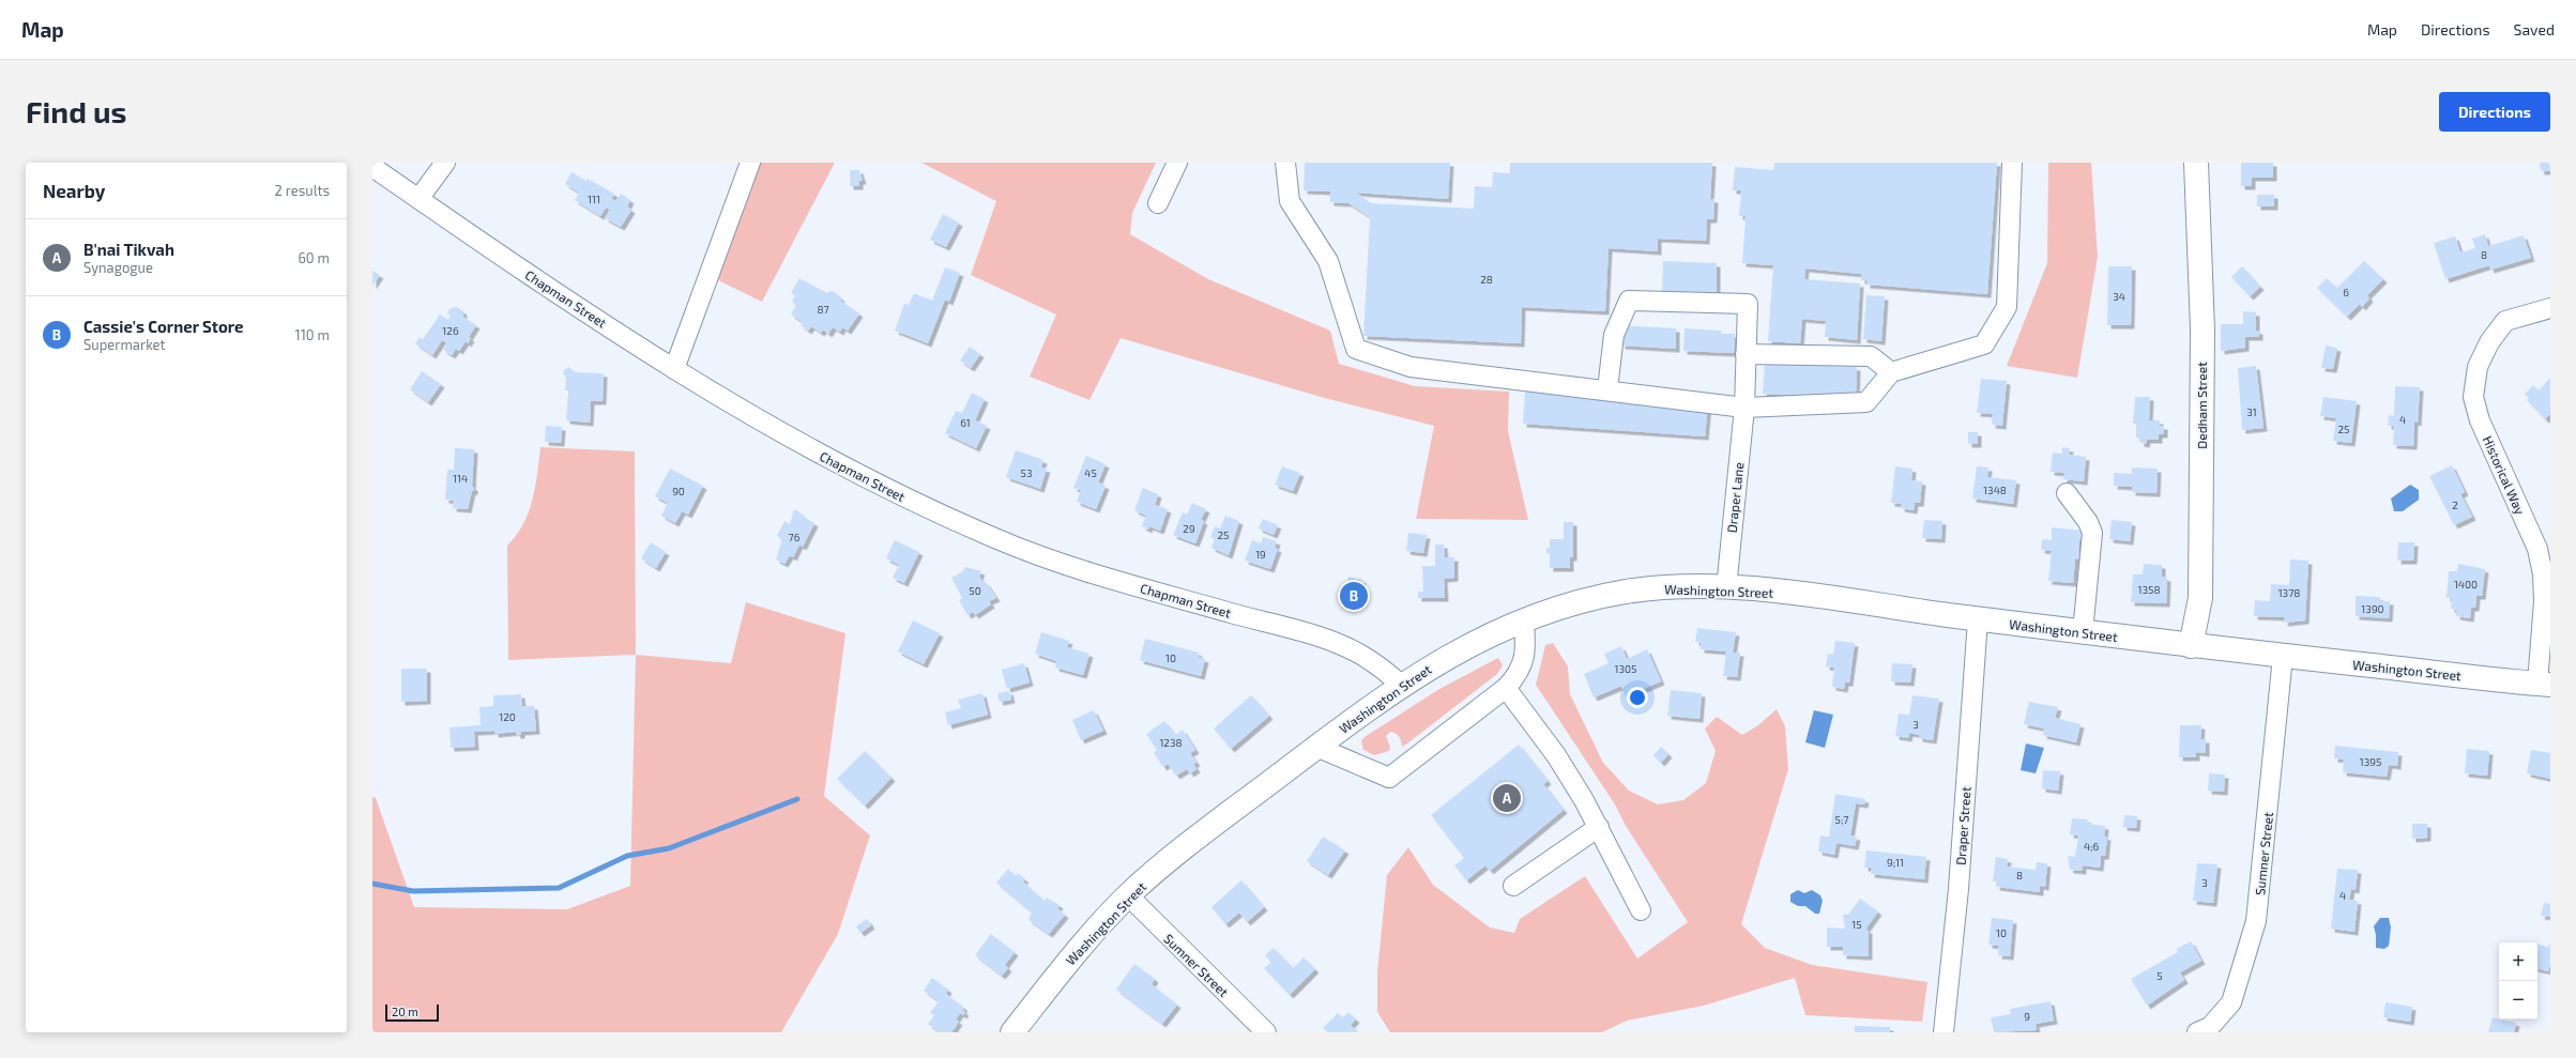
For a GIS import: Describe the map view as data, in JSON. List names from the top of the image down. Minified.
{"streets":{"main road":["Dedham Street","Washington Street"],"street":["Chapman Street","Historical Way","Draper Lane","Draper Street","Sumner Street"]},"crossings":[["Chapman Street","Washington Street"],["Dedham Street","Washington Street"],["Historical Way","Washington Street"],["Draper Lane","Washington Street"],["Washington Street","Draper Street"],["Washington Street","Sumner Street"]],"house_numbers":["111","8","28","6","34","87","126","31","4","61","25","53","45","114","1348","90","2","29","25","76","19","1400","1358","50","1378","1390","10","1305","120","3","1238","1395","5;7","4;6","9;11","8","3","4","15","10","5","9"],"scale_bar":"20 m","page":{"header":"Map","nav":["Map","Directions","Saved"],"buttons":"Directions","title":"Find us","heading":["Nearby","2 results"],"list":[{"mark":"A","name":"B'nai Tikvah","note":"Synagogue","value":"60 m"},{"mark":"B","name":"Cassie's Corner Store","note":"Supermarket","value":"110 m"}],"pins":["B","A"],"map_buttons":["+","−"],"scale":"20 m"}}
